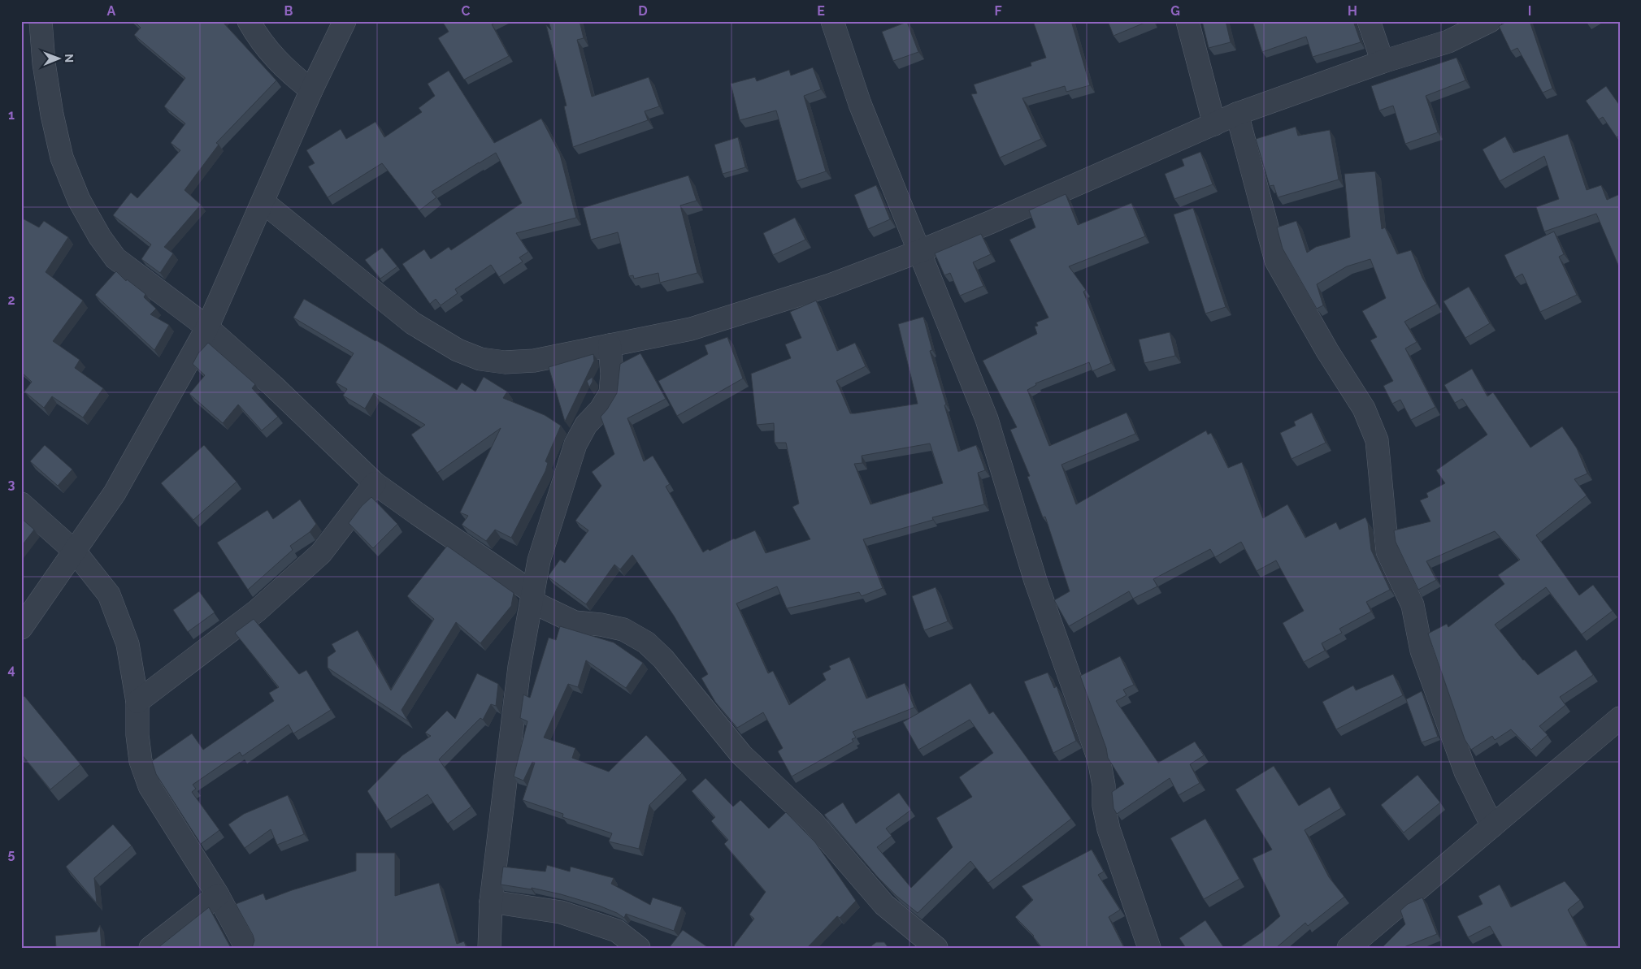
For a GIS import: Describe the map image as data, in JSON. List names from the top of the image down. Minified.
{"north":"right","grid":{"columns":["A","B","C","D","E","F","G","H","I"],"rows":["1","2","3","4","5"]}}
